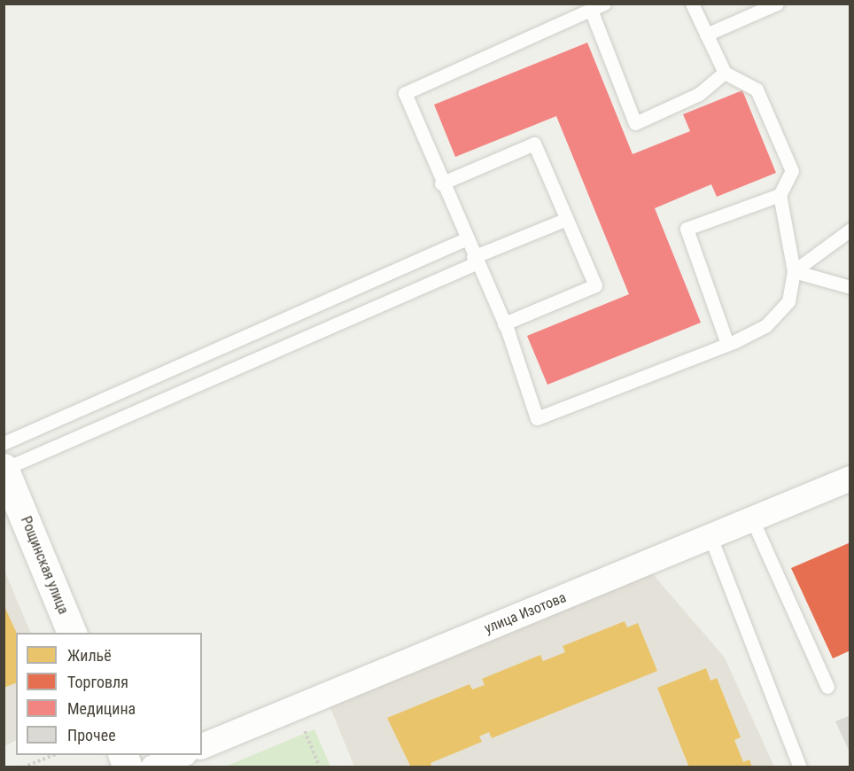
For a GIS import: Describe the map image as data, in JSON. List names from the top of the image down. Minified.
{"streets":{"street":["Рощинская улица","улица Изотова"]},"legend":["Жильё","Торговля","Медицина","Прочее"]}
